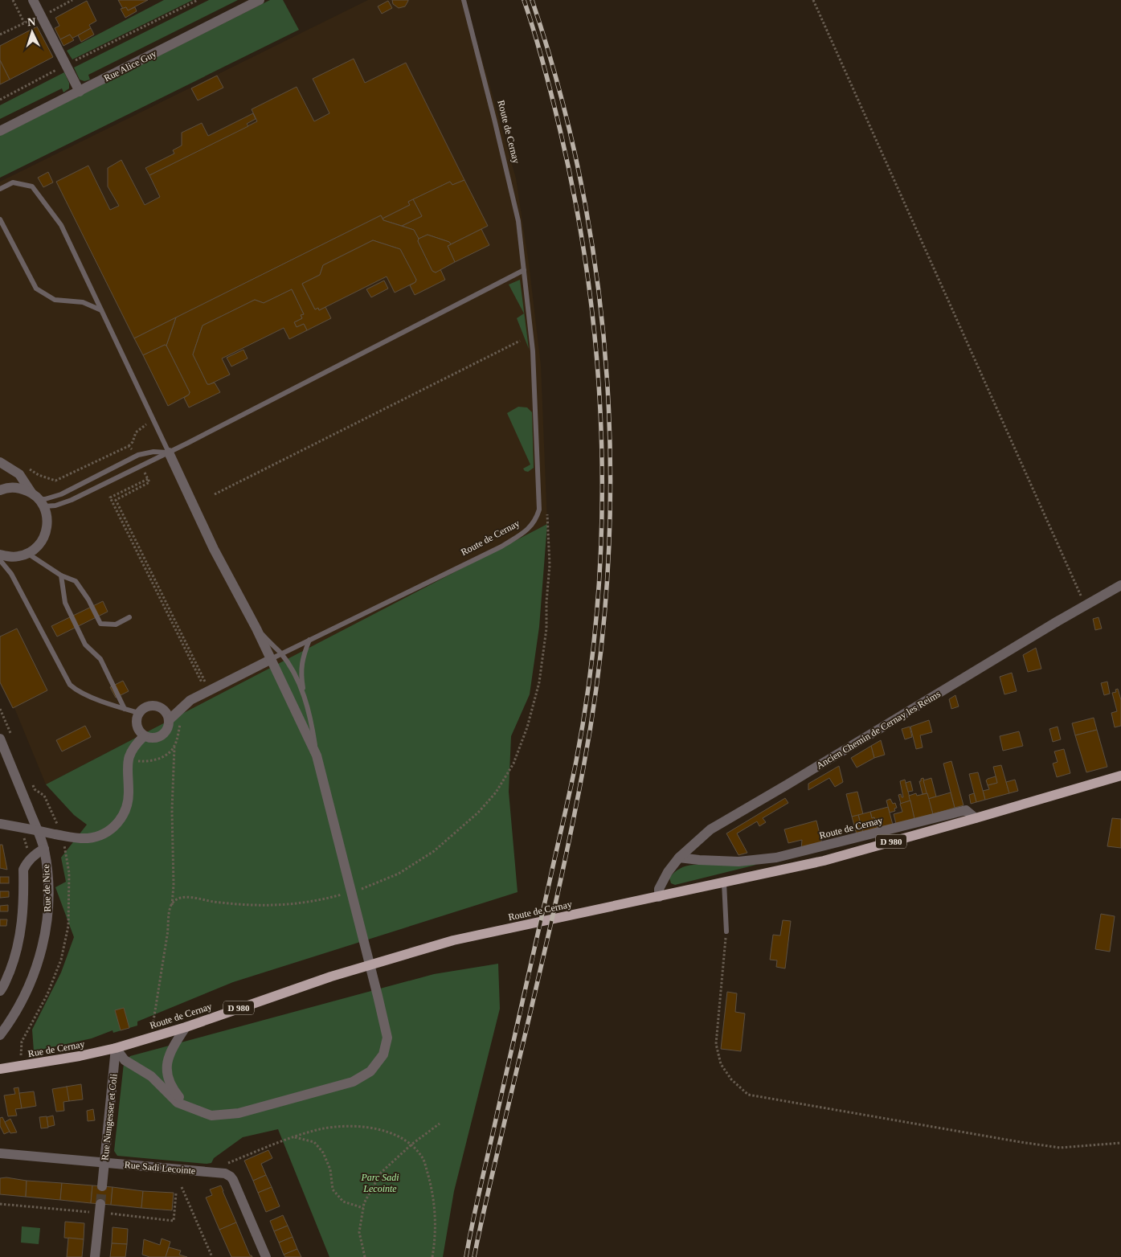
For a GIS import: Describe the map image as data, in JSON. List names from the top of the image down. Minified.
{"streets":{"main road":["Route de Cernay","D 980","Rue de Cernay"],"street":["Rue Alice Guy","Ancien Chemin de Cernay les Reims","Rue de Nice","Rue Nungesser et Coli","Rue Sadi Lecointe"]},"crossings":[["Route de Cernay","Ancien Chemin de Cernay les Reims"],["Route de Cernay","Rue de Cernay"],["Route de Cernay","Rue Nungesser et Coli"],["Rue de Cernay","Rue Nungesser et Coli"],["Rue Nungesser et Coli","Rue Sadi Lecointe"]],"parks":["Parc Sadi Lecointe"],"north":"top"}
